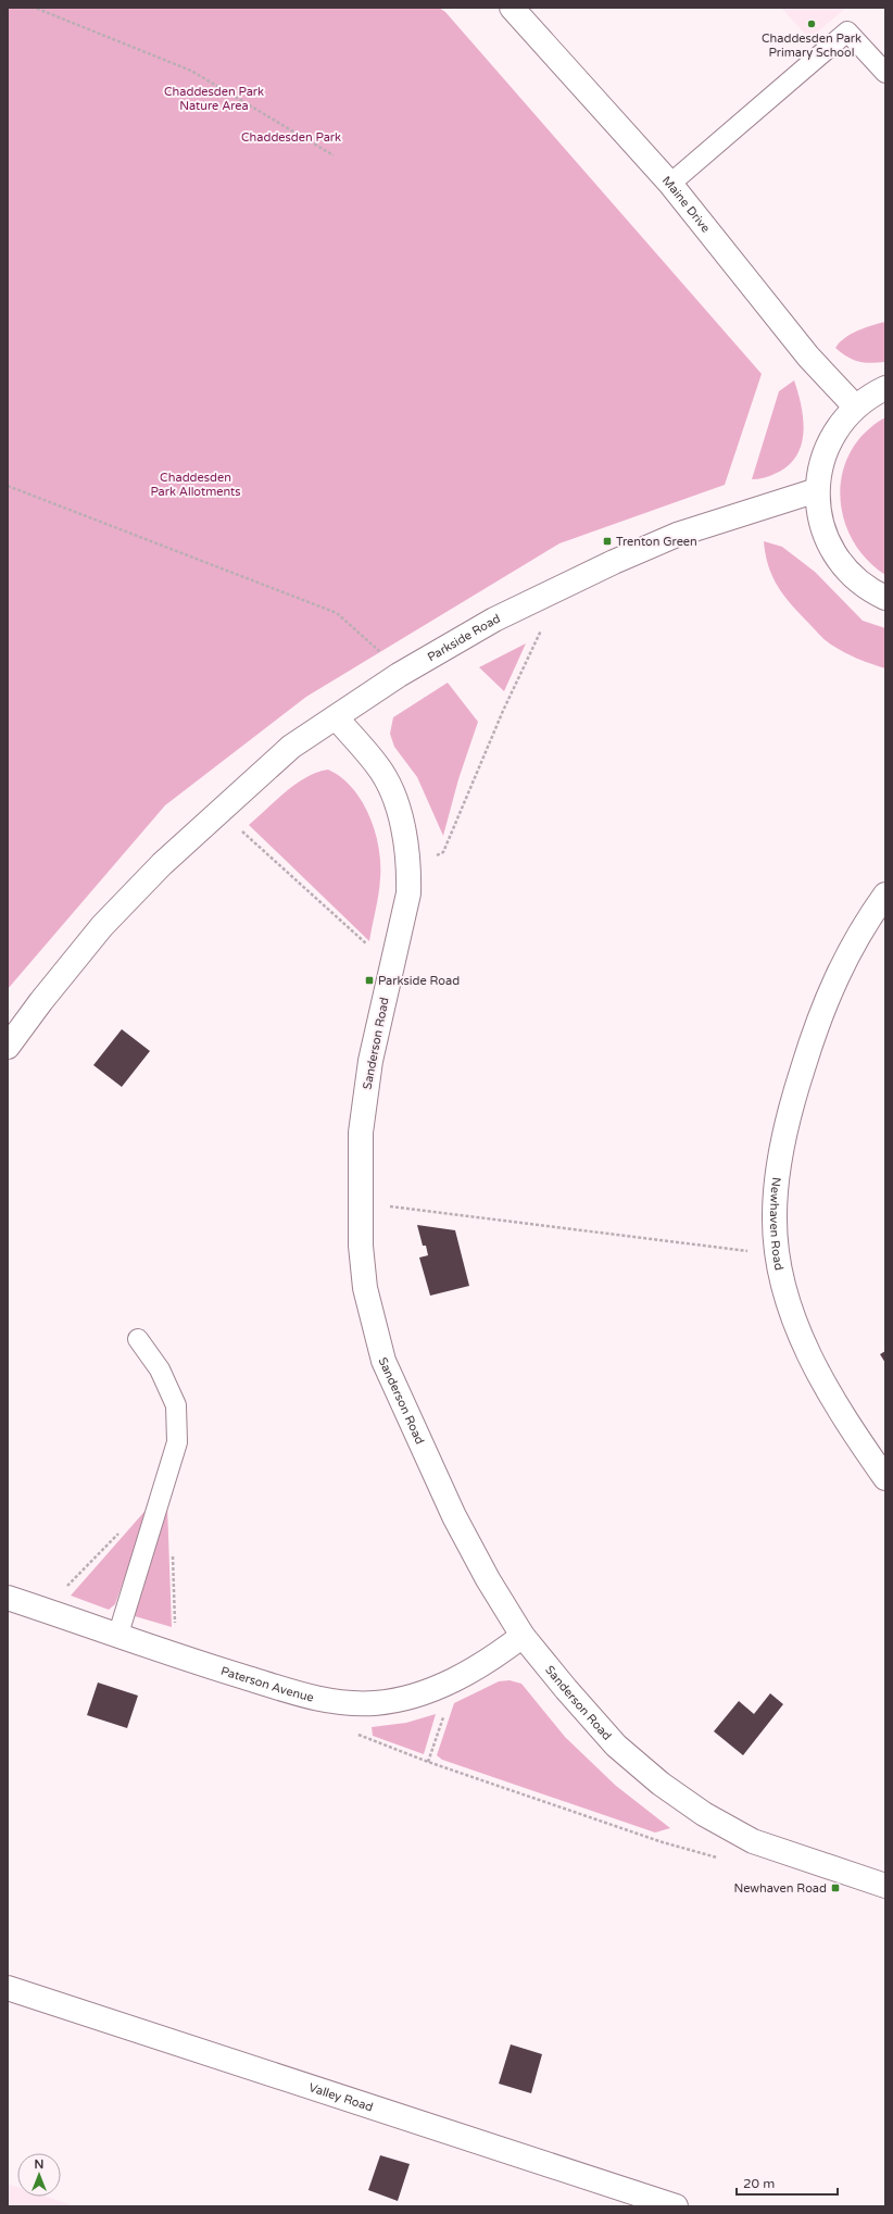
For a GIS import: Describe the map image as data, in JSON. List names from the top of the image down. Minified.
{"streets":{"street":["Maine Drive","Parkside Road","Sanderson Road","Newhaven Road","Paterson Avenue","Valley Road"]},"crossings":[["Parkside Road","Sanderson Road"],["Sanderson Road","Paterson Avenue"]],"parks":["Chaddesden Park Nature Area","Chaddesden Park","Chaddesden Park Allotments"],"places":{"other":["Chaddesden Park Primary School"],"transit":["Trenton Green","Parkside Road","Newhaven Road"]},"scale_bar":"20 m","north":"top"}
